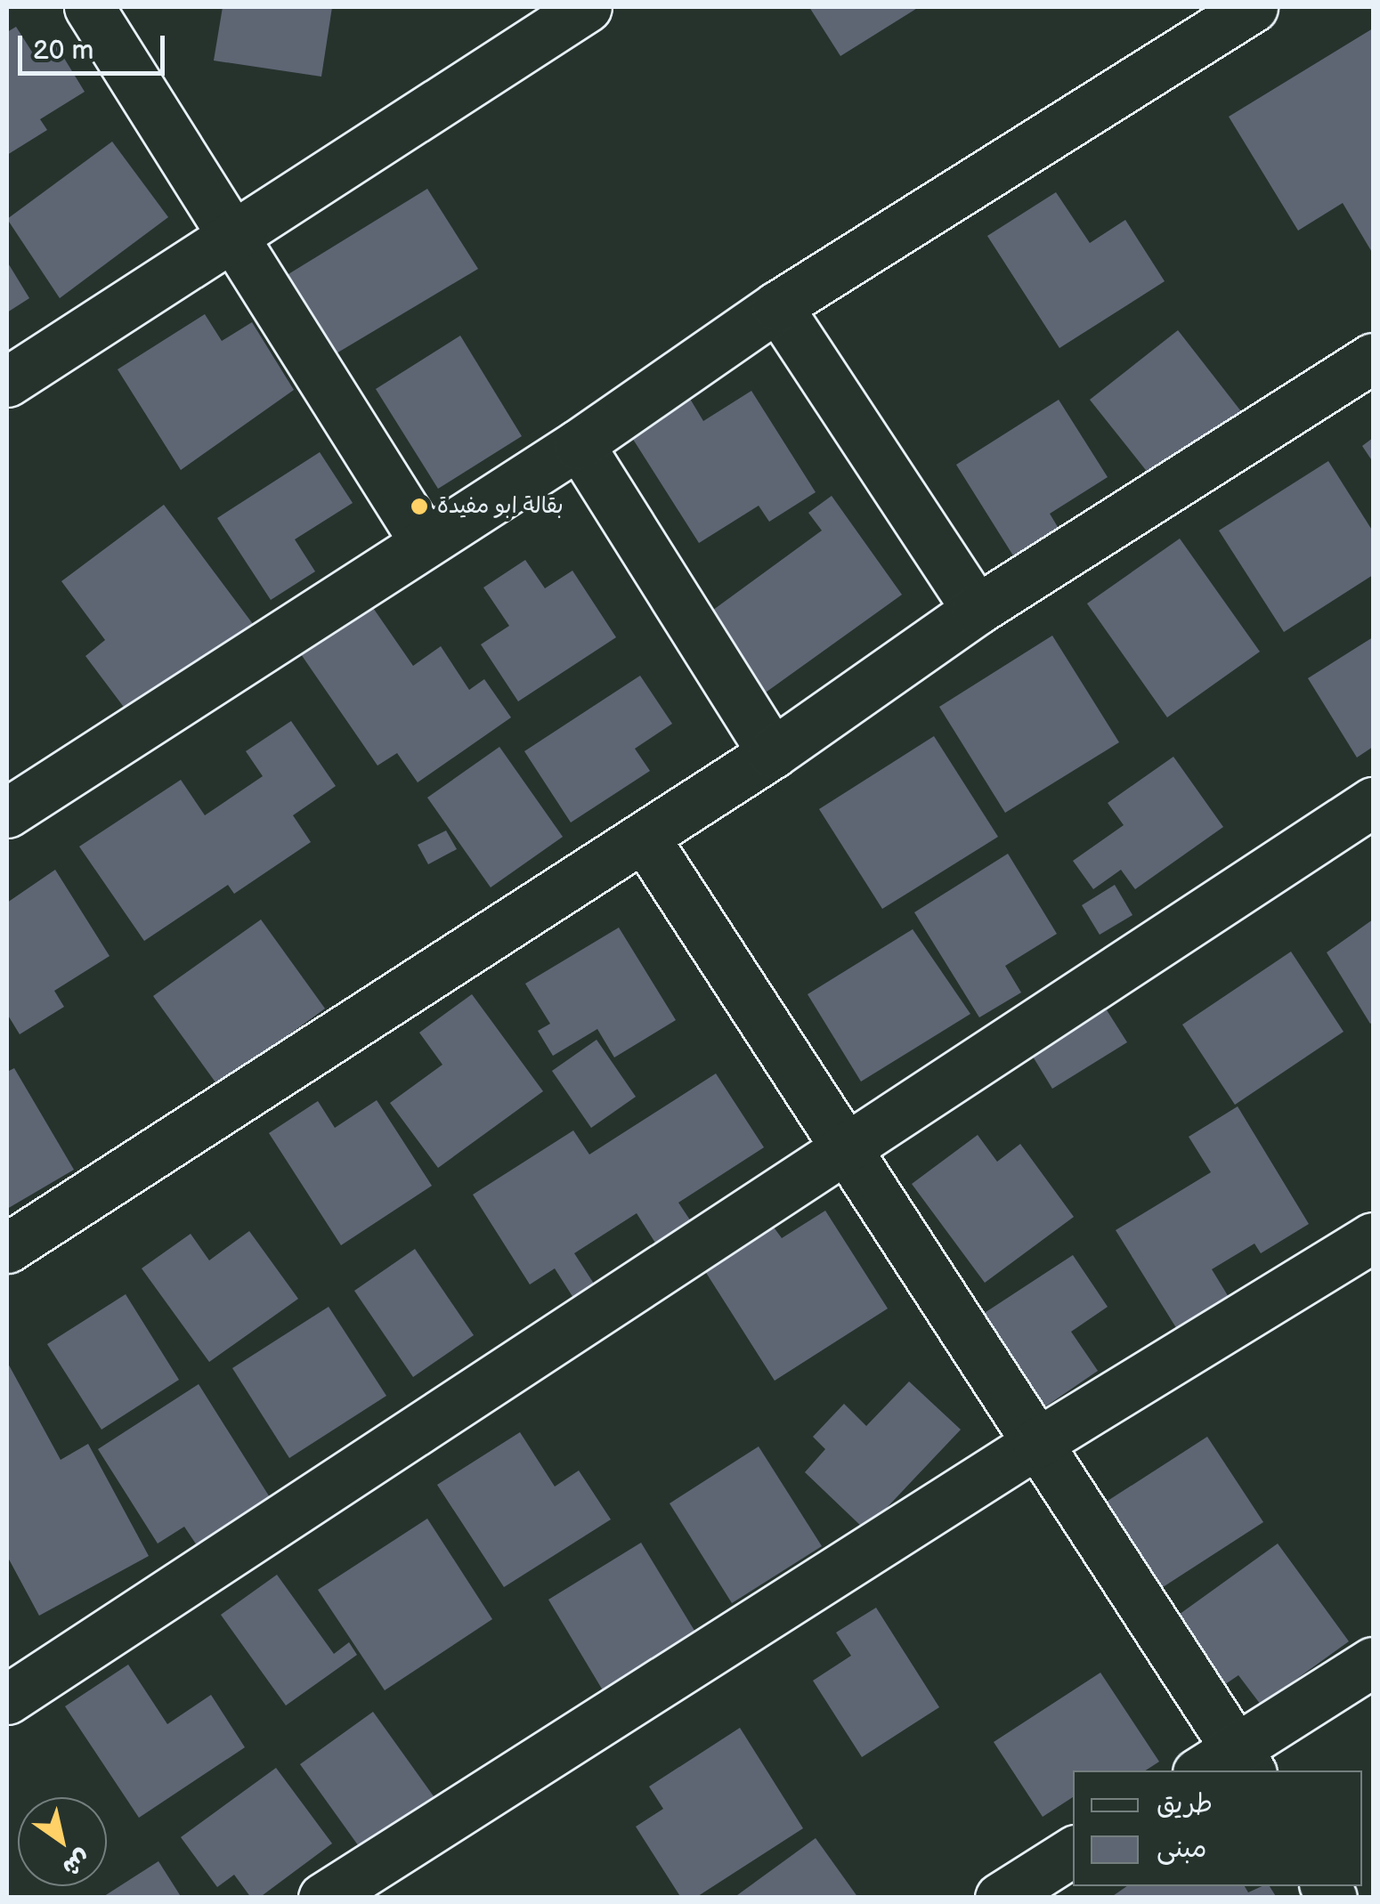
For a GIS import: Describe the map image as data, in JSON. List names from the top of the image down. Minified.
{"places":["بقالة ابو مفيدة"],"legend":["طريق","مبنى"],"scale_bar":"20 m","north":"bottom right"}
